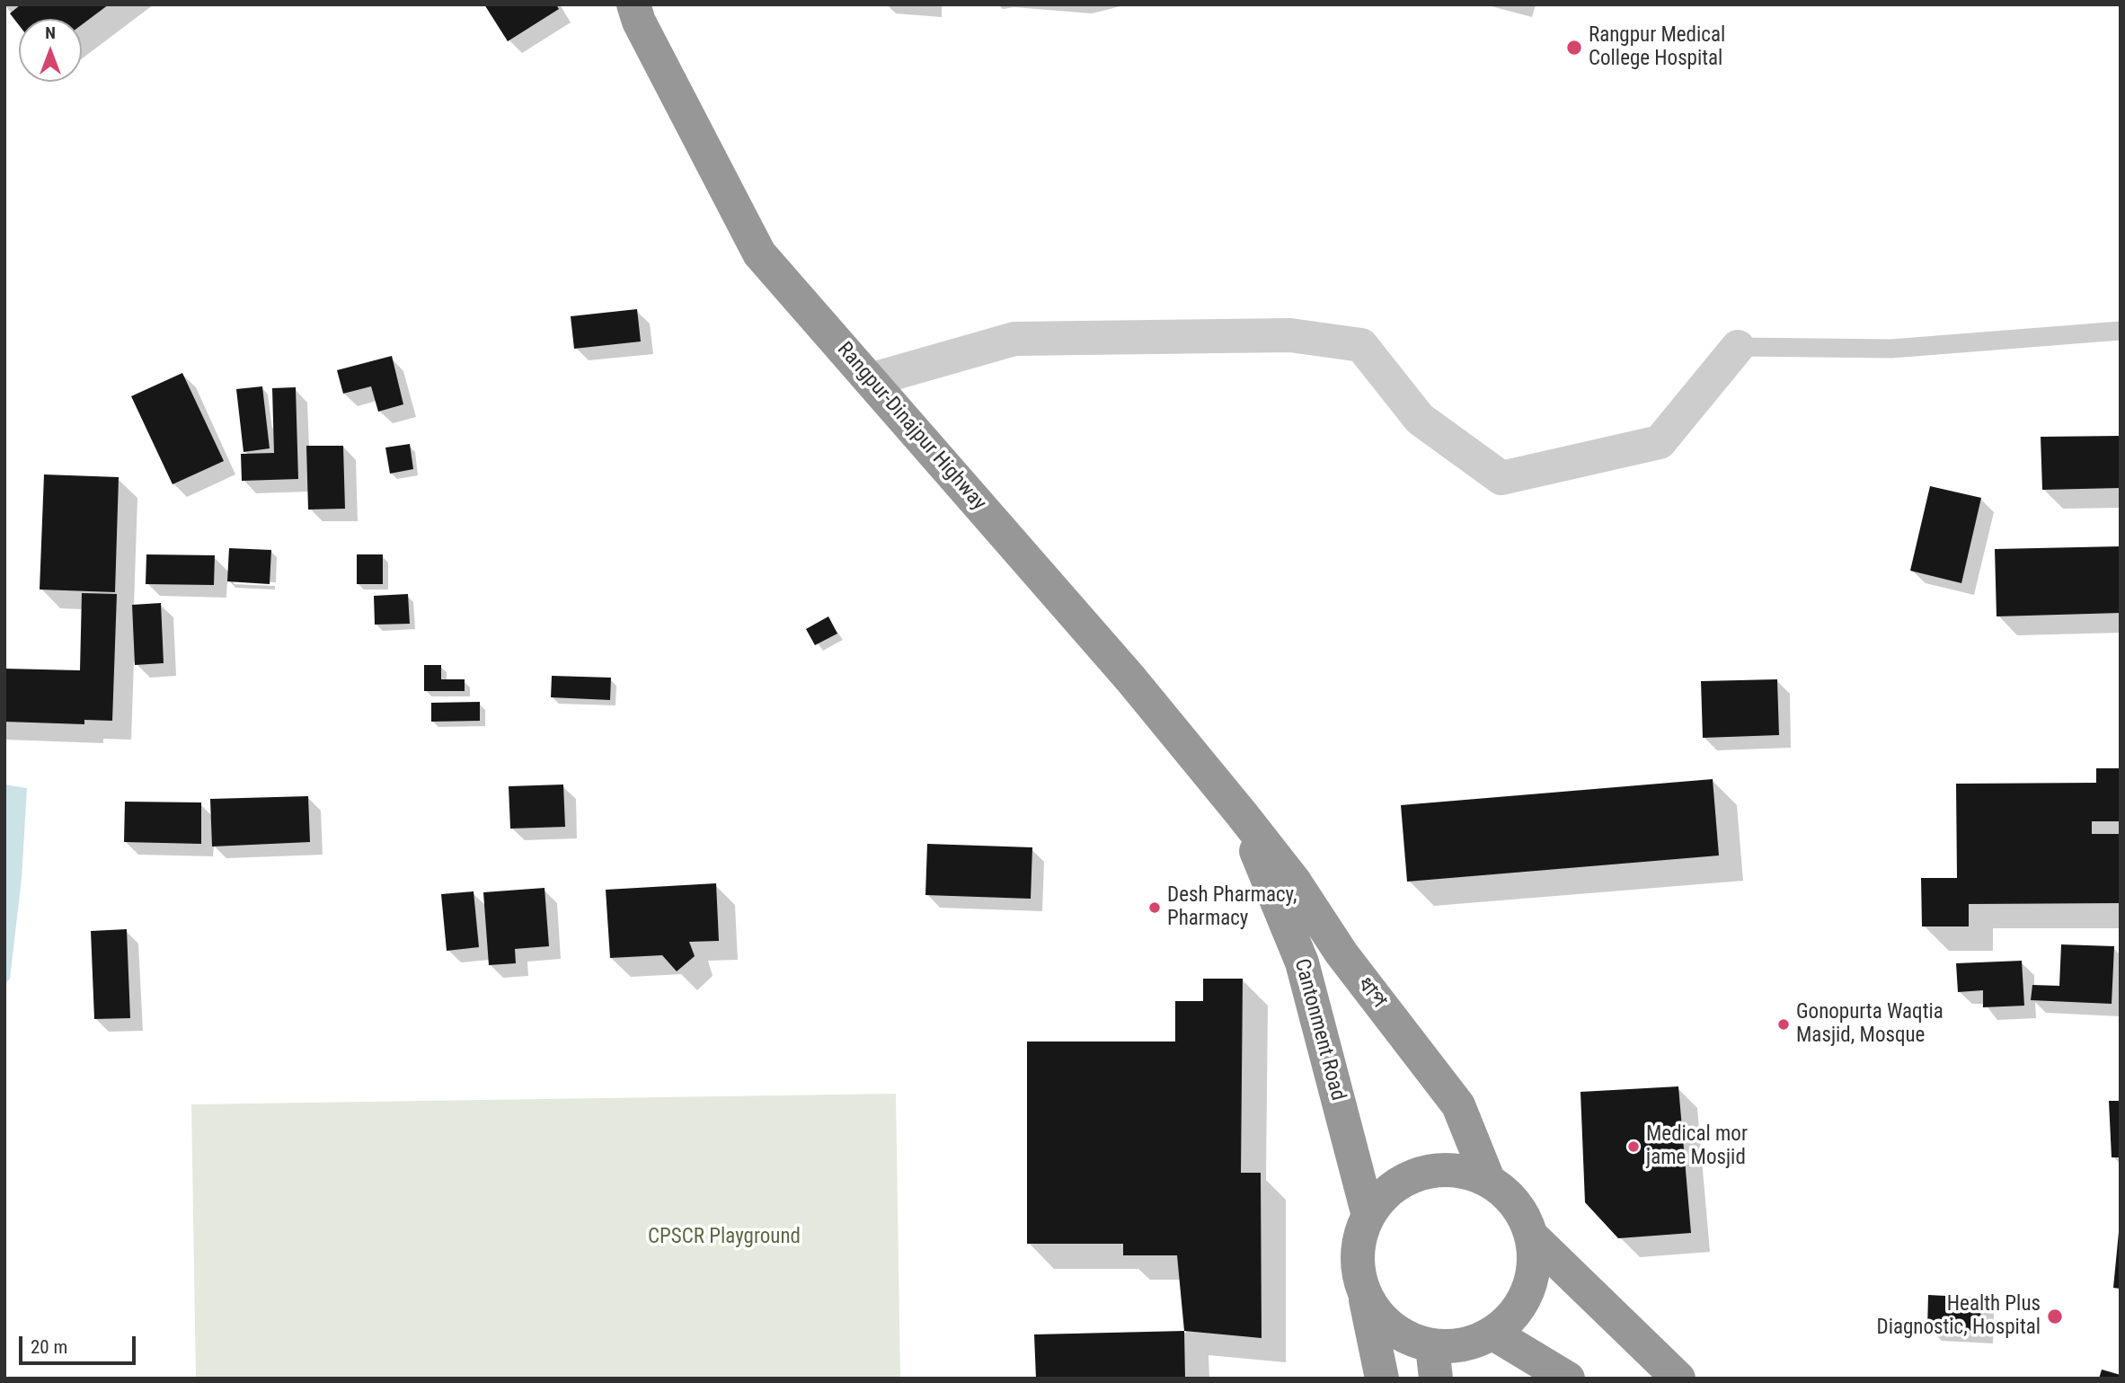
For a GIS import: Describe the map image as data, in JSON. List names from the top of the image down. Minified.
{"streets":{"highway":["Rangpur-Dinajpur Highway","ধাপ","Cantonment Road"]},"crossings":[["Rangpur-Dinajpur Highway","ধাপ"],["Rangpur-Dinajpur Highway","Cantonment Road"],["ধাপ","Cantonment Road"]],"parks":["CPSCR Playground"],"places":["Rangpur Medical College Hospital","Desh Pharmacy, Pharmacy","Gonopurta Waqtia Masjid, Mosque","Medical mor jame Mosjid","Health Plus Diagnostic, Hospital"],"scale_bar":"20 m","north":"top"}
